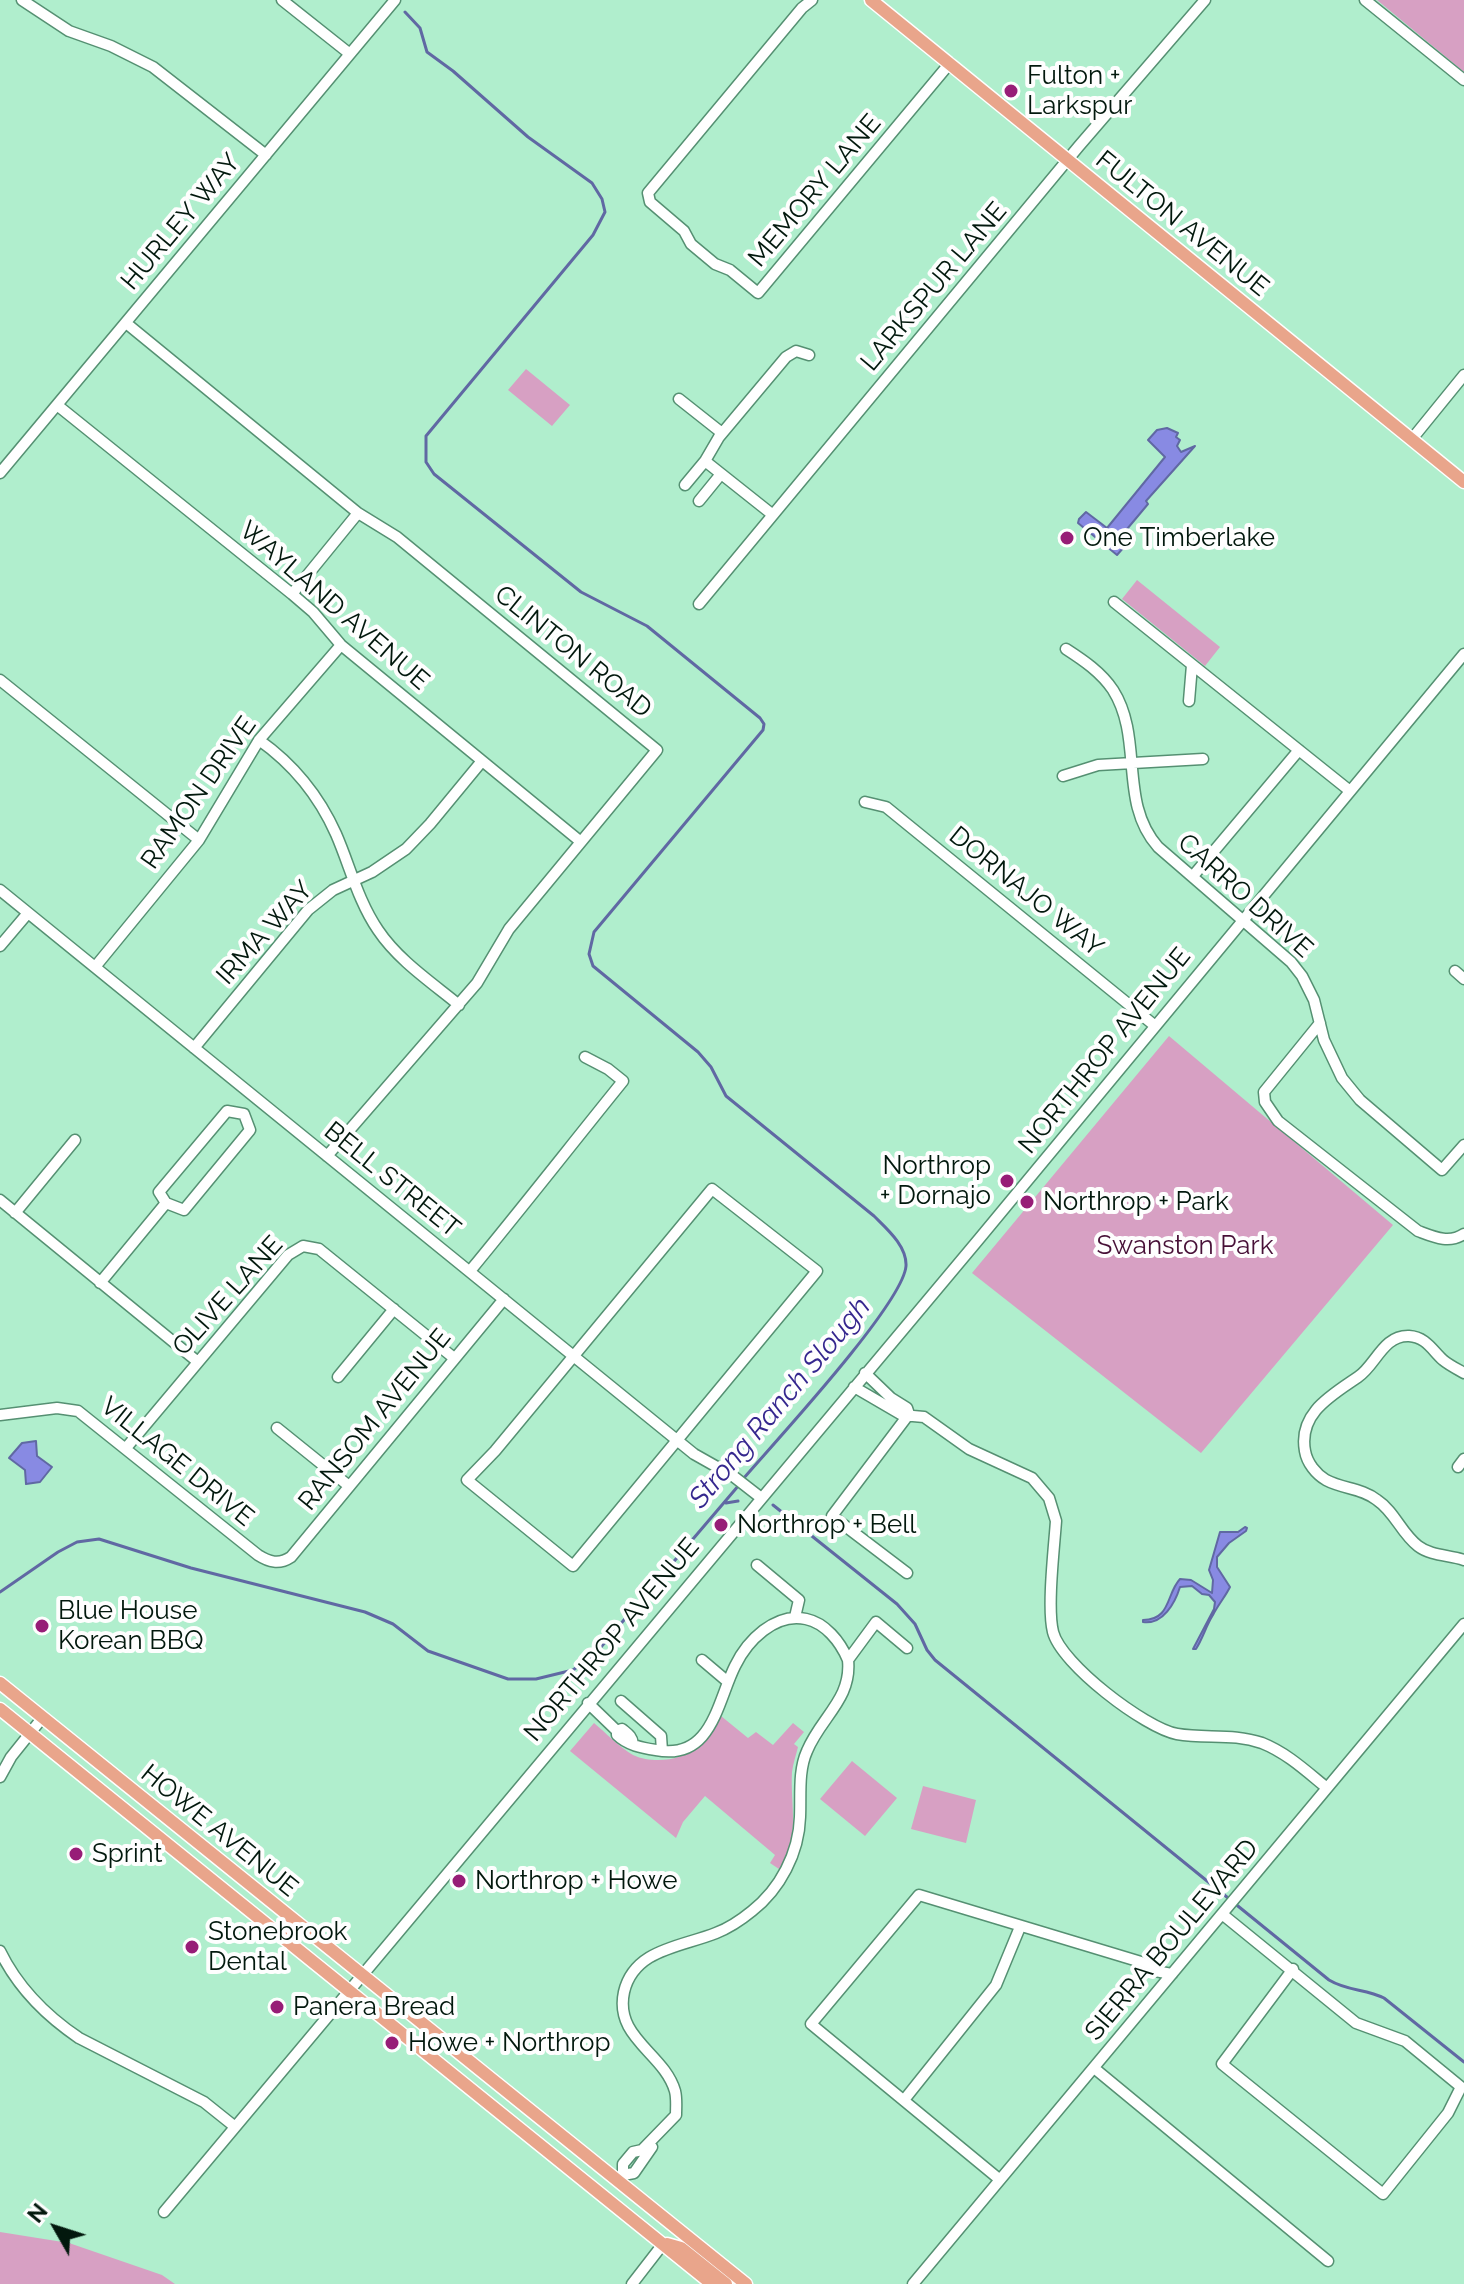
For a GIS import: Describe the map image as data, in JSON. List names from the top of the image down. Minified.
{"streets":{"main road":["FULTON AVENUE","HOWE AVENUE"],"street":["MEMORY LANE","HURLEY WAY","LARKSPUR LANE","WAYLAND AVENUE","CLINTON ROAD","RAMON DRIVE","DORNAJO WAY","CARRO DRIVE","IRMA WAY","NORTHROP AVENUE","BELL STREET","OLIVE LANE","RANSOM AVENUE","VILLAGE DRIVE","SIERRA BOULEVARD"]},"crossings":[["MEMORY LANE","FULTON AVENUE"],["HURLEY WAY","WAYLAND AVENUE"],["HURLEY WAY","CLINTON ROAD"],["FULTON AVENUE","LARKSPUR LANE"],["WAYLAND AVENUE","CLINTON ROAD"],["WAYLAND AVENUE","RAMON DRIVE"],["WAYLAND AVENUE","IRMA WAY"],["CLINTON ROAD","BELL STREET"],["RAMON DRIVE","BELL STREET"],["DORNAJO WAY","NORTHROP AVENUE"],["CARRO DRIVE","NORTHROP AVENUE"],["IRMA WAY","BELL STREET"],["NORTHROP AVENUE","BELL STREET"],["NORTHROP AVENUE","HOWE AVENUE"],["BELL STREET","RANSOM AVENUE"],["OLIVE LANE","RANSOM AVENUE"],["OLIVE LANE","VILLAGE DRIVE"],["RANSOM AVENUE","VILLAGE DRIVE"]],"water":["Strong Ranch Slough"],"parks":["Swanston Park"],"places":["Fulton + Larkspur","One Timberlake","Northrop + Dornajo","Northrop + Park","Northrop + Bell","Blue House Korean BBQ","Sprint","Northrop + Howe","Stonebrook Dental","Panera Bread","Howe + Northrop"],"north":"top left"}
